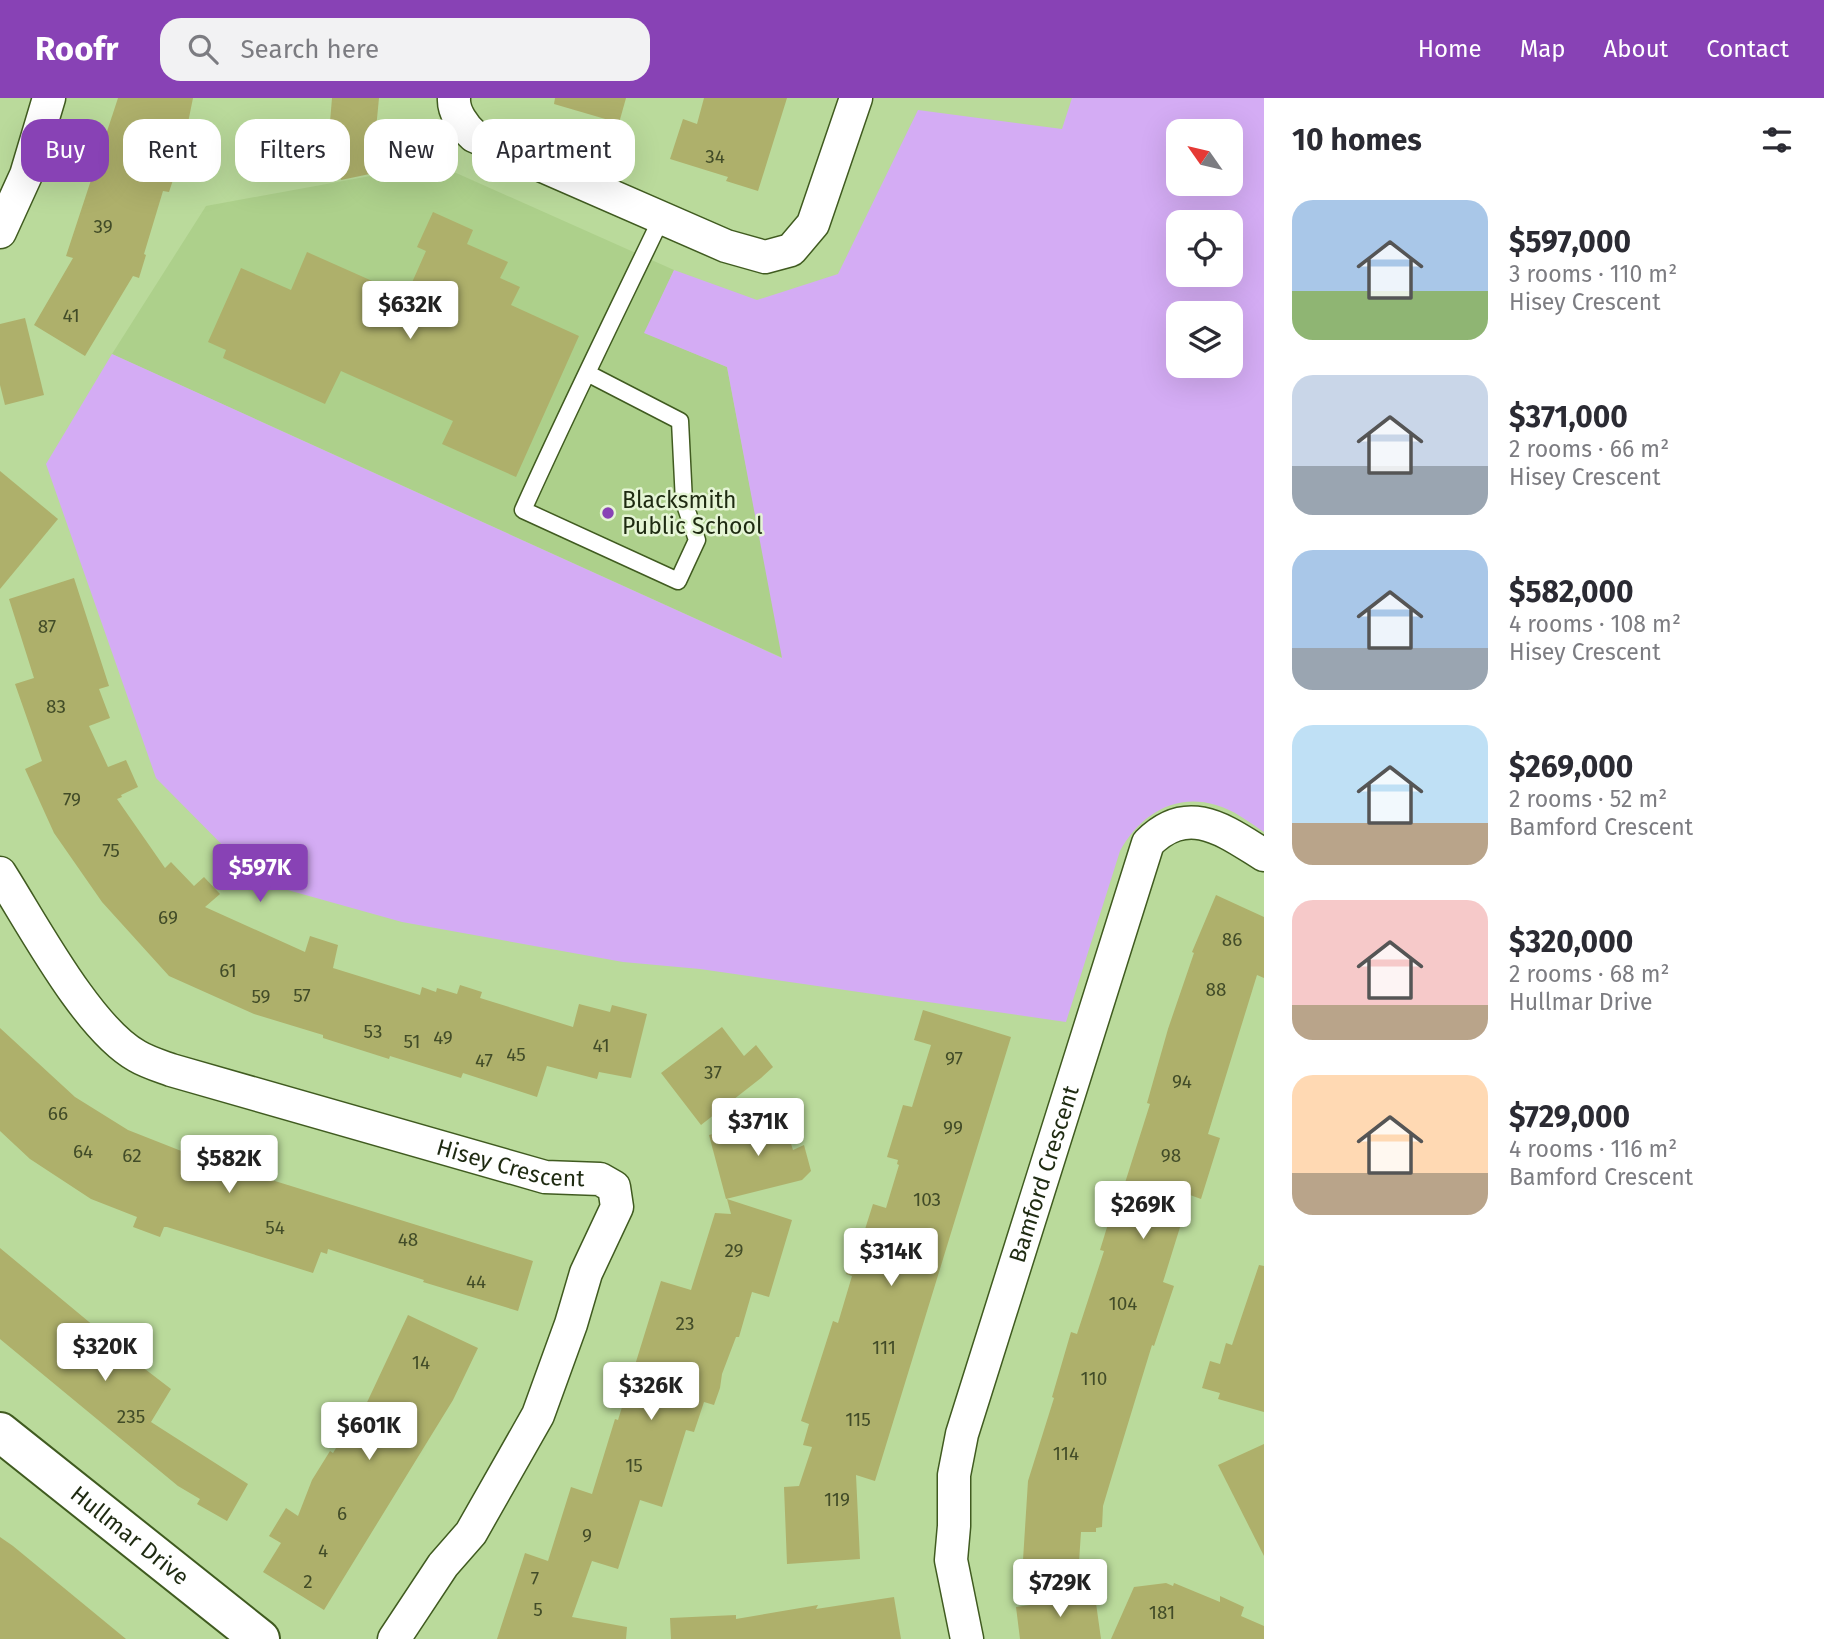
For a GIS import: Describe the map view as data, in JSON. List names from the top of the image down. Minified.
{"streets":{"street":["Hisey Crescent","Bamford Crescent","Hullmar Drive"]},"places":["Blacksmith Public School"],"house_numbers":["34","39","41","87","83","79","75","69","86","61","88","57","59","53","49","51","41","45","97","47","37","94","66","99","64","62","98","103","54","48","29","44","104","23","111","14","110","235","115","114","15","119","6","9","4","7","2","5","181"],"north":"top left","page":{"header":"Roofr","search":"Search here","nav":["Home","Map","About","Contact"],"heading":"10 homes","chip":["Buy","Rent","Filters","New","Apartment"],"list":[{"name":"$597,000","note":"3 rooms · 110 m² · Hisey Crescent"},{"name":"$371,000","note":"2 rooms · 66 m² · Hisey Crescent"},{"name":"$582,000","note":"4 rooms · 108 m² · Hisey Crescent"},{"name":"$269,000","note":"2 rooms · 52 m² · Bamford Crescent"},{"name":"$320,000","note":"2 rooms · 68 m² · Hullmar Drive"},{"name":"$729,000","note":"4 rooms · 116 m² · Bamford Crescent"}],"price":["$632K","$597K","$371K","$582K","$269K","$314K","$320K","$326K","$601K","$729K"]}}
